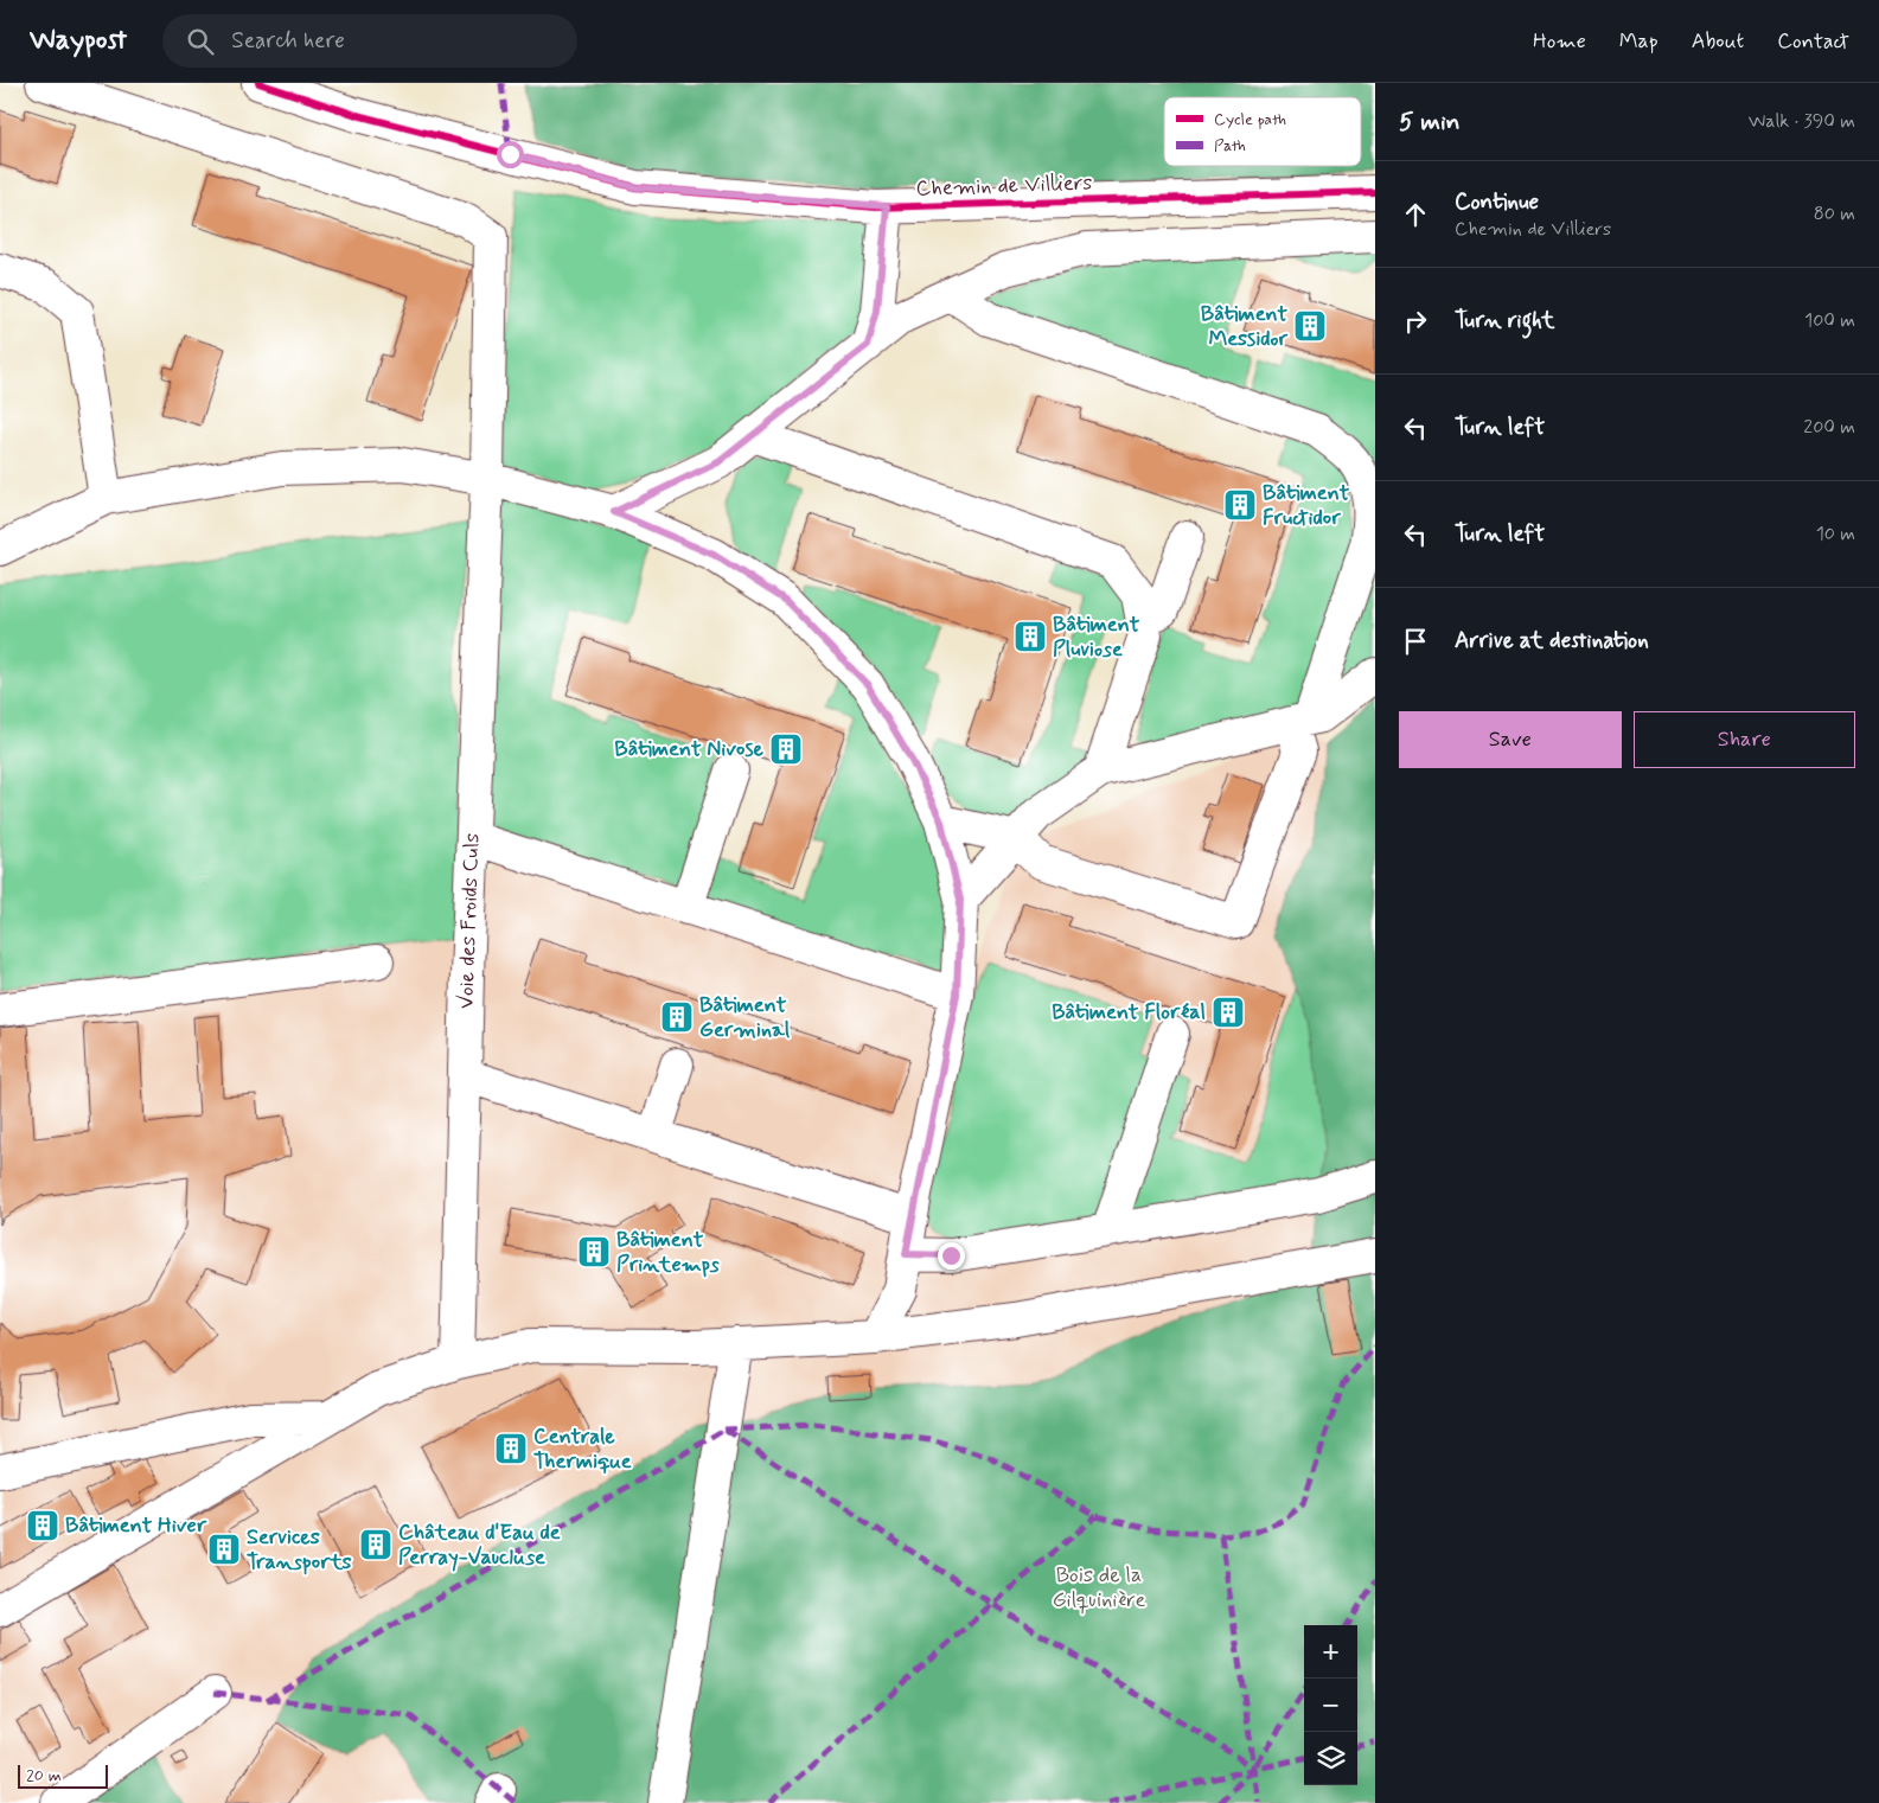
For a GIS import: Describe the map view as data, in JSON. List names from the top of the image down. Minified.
{"streets":{"street":["Chemin de Villiers","Voie des Froids Culs"]},"parks":["Bois de la Gilquinière"],"places":{"building":["Bâtiment Messidor","Bâtiment Fructidor","Bâtiment Pluviose","Bâtiment Nivose","Bâtiment Floréal","Bâtiment Germinal","Bâtiment Printemps","Centrale Thermique","Bâtiment Hiver","Château d'Eau de Perray-Vaucluse","Services Transports"]},"legend":["Cycle path","Path"],"scale_bar":"20 m","page":{"header":"Waypost","search":"Search here","nav":["Home","Map","About","Contact"],"heading":["5 min","Walk · 390 m"],"list":[["Continue","Chemin de Villiers","80 m"],["Turn right","100 m"],["Turn left","200 m"],["Turn left","10 m"],"Arrive at destination"],"buttons":["Save","Share"],"map_buttons":["+","−"],"scale":"20 m"}}
